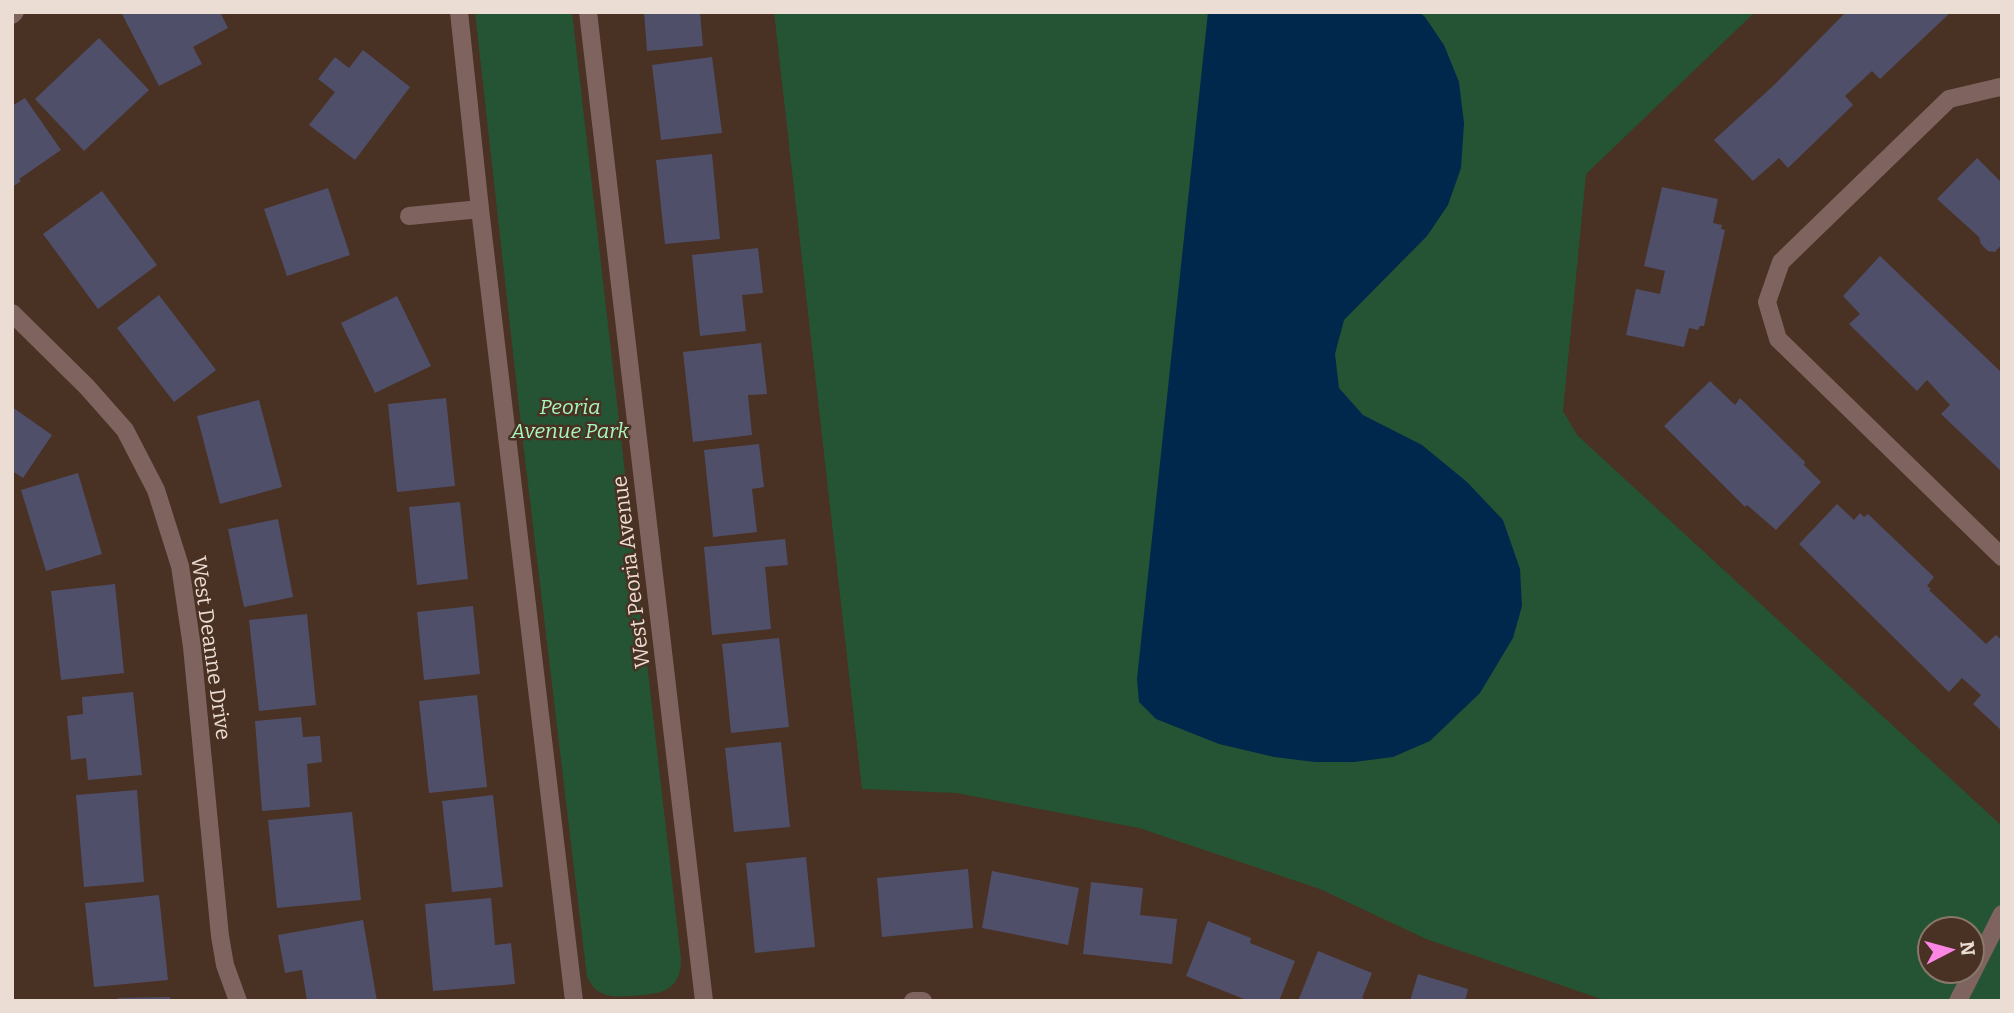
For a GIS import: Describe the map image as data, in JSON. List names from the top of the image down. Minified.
{"streets":{"street":["West Peoria Avenue","West Deanne Drive"]},"parks":["Peoria Avenue Park"],"north":"right"}
